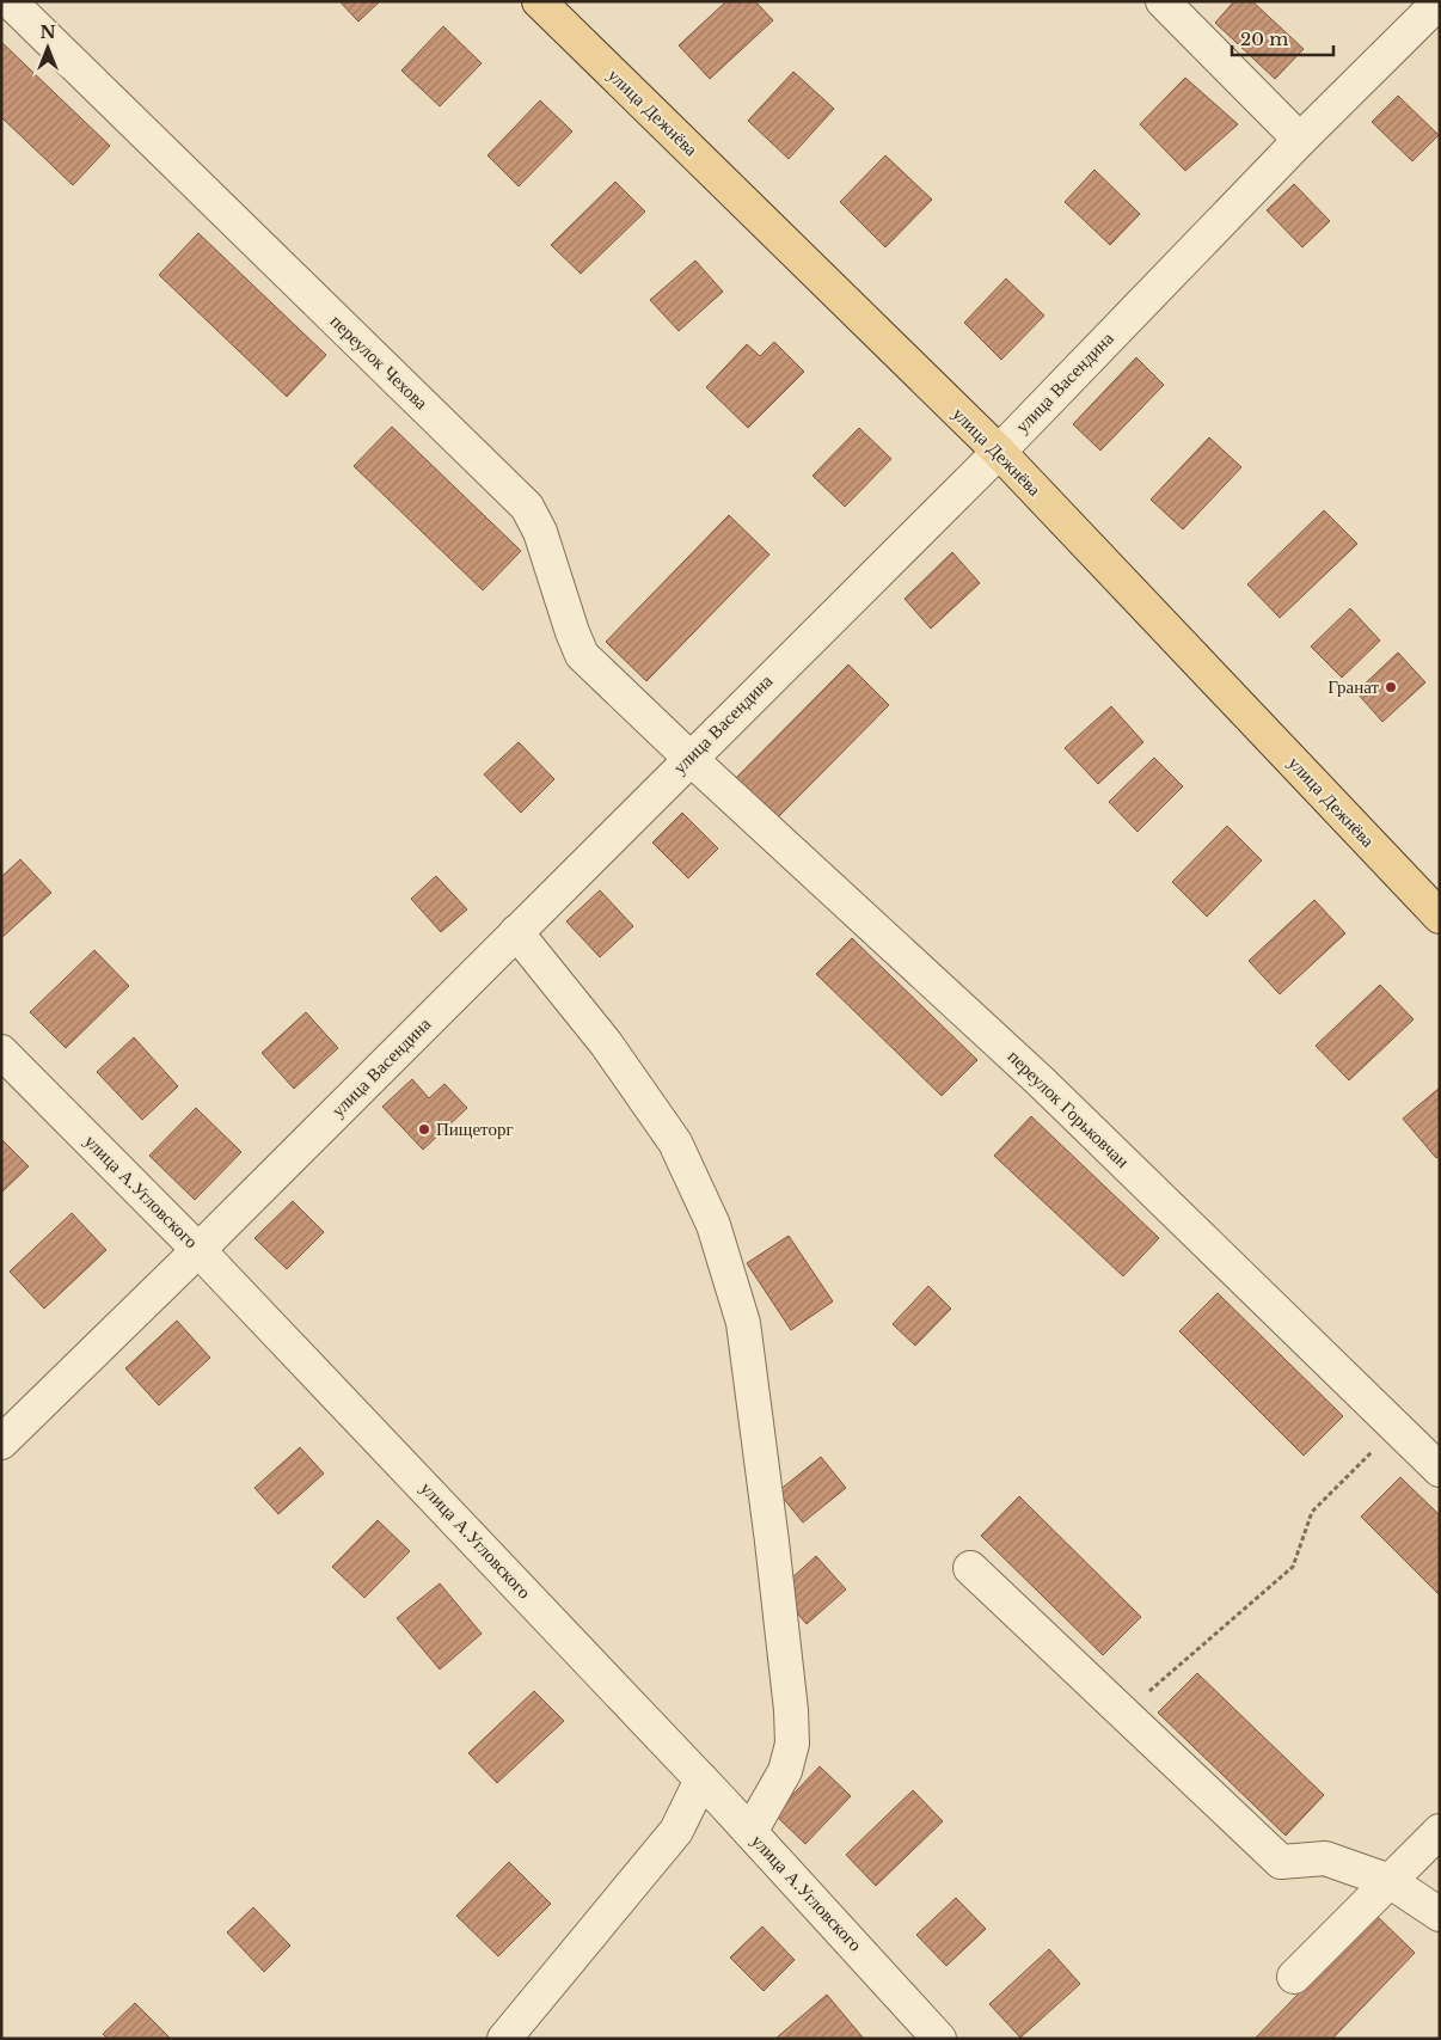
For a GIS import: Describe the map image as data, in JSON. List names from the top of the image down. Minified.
{"streets":{"main road":["улица Дежнёва"],"street":["переулок Чехова","улица Васендина","переулок Горьковчан","улица А.Угловского"]},"crossings":[["улица Дежнёва","улица Васендина"],["переулок Чехова","улица Васендина"],["переулок Чехова","переулок Горьковчан"],["улица Васендина","переулок Горьковчан"],["улица Васендина","улица А.Угловского"]],"places":["Гранат","Пищеторг"],"scale_bar":"20 m","north":"top"}
